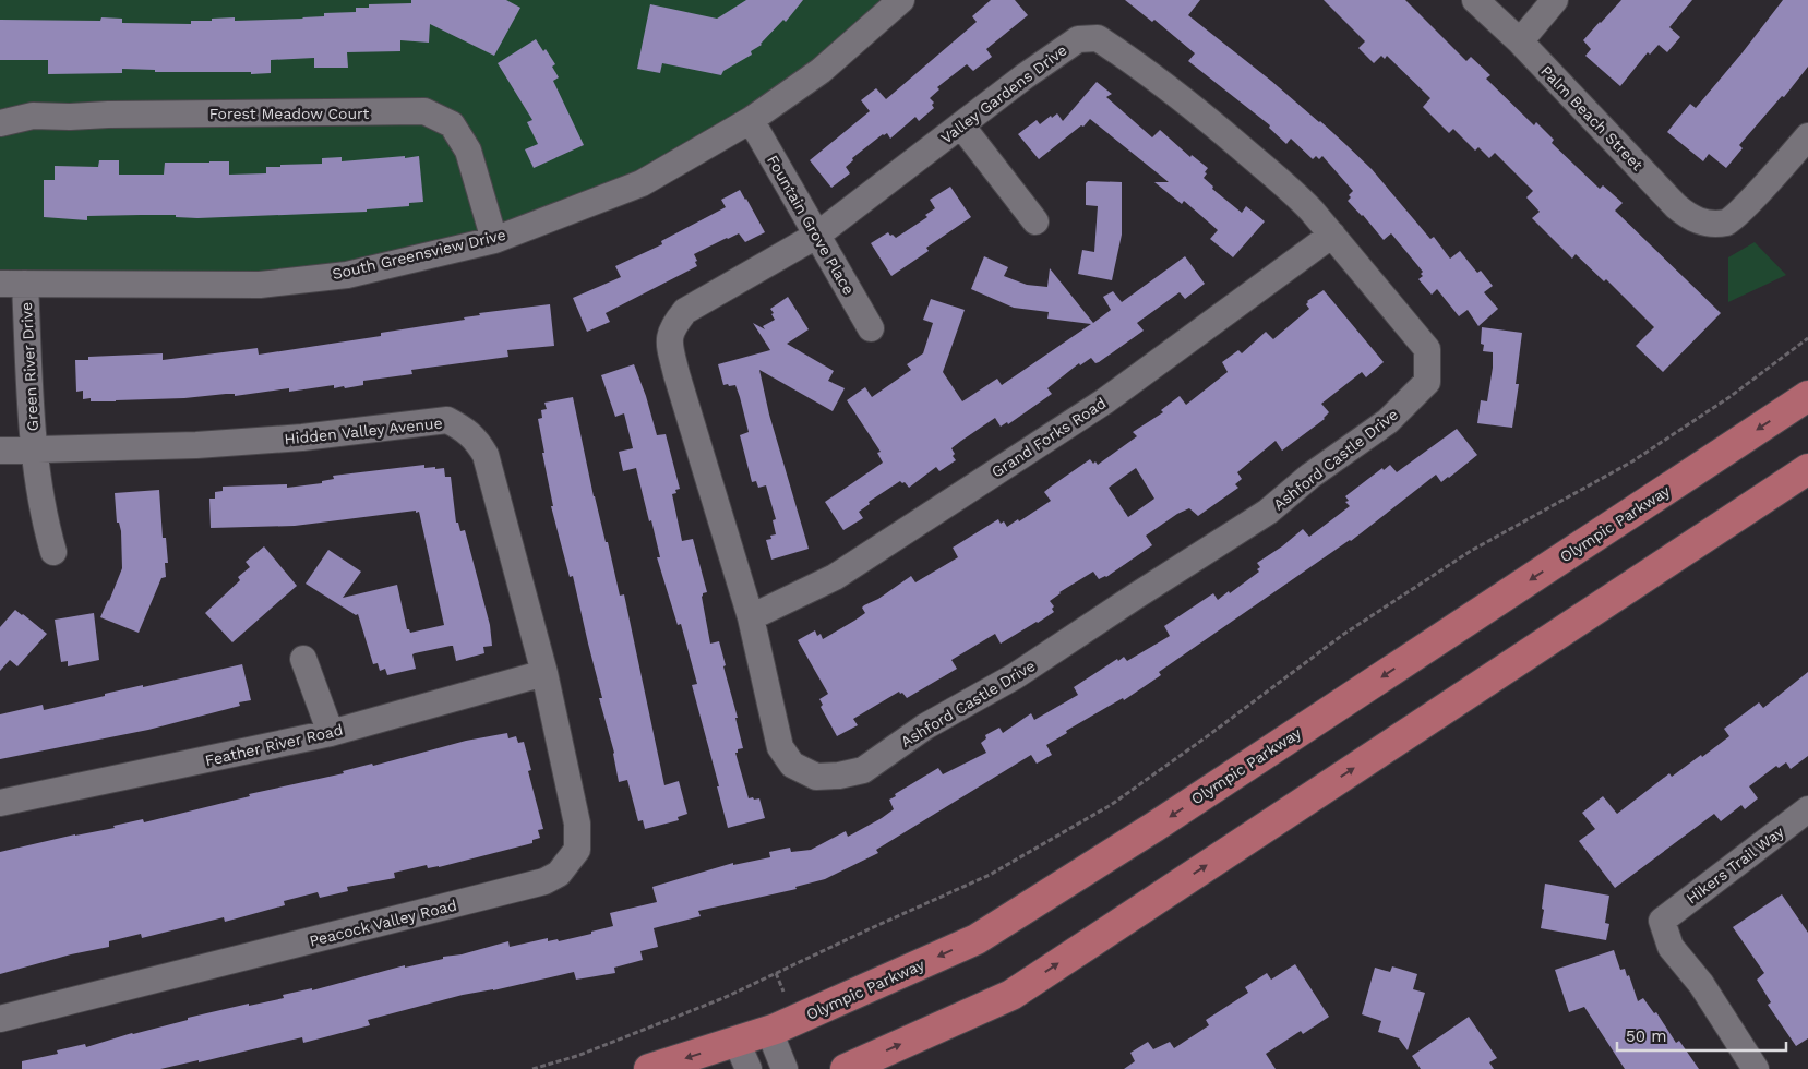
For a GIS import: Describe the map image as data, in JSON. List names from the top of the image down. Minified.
{"streets":{"main road":["Olympic Parkway"],"street":["Valley Gardens Drive","Forest Meadow Court","Palm Beach Street","Fountain Grove Place","South Greensview Drive","Green River Drive","Hidden Valley Avenue","Grand Forks Road","Ashford Castle Drive","Feather River Road","Hikers Trail Way","Peacock Valley Road"]},"crossings":[["Valley Gardens Drive","Fountain Grove Place"],["Valley Gardens Drive","Grand Forks Road"],["Valley Gardens Drive","Ashford Castle Drive"],["Forest Meadow Court","South Greensview Drive"],["Fountain Grove Place","South Greensview Drive"],["South Greensview Drive","Green River Drive"],["Green River Drive","Hidden Valley Avenue"],["Hidden Valley Avenue","Feather River Road"],["Hidden Valley Avenue","Peacock Valley Road"],["Grand Forks Road","Ashford Castle Drive"],["Feather River Road","Peacock Valley Road"]],"scale_bar":"50 m"}
